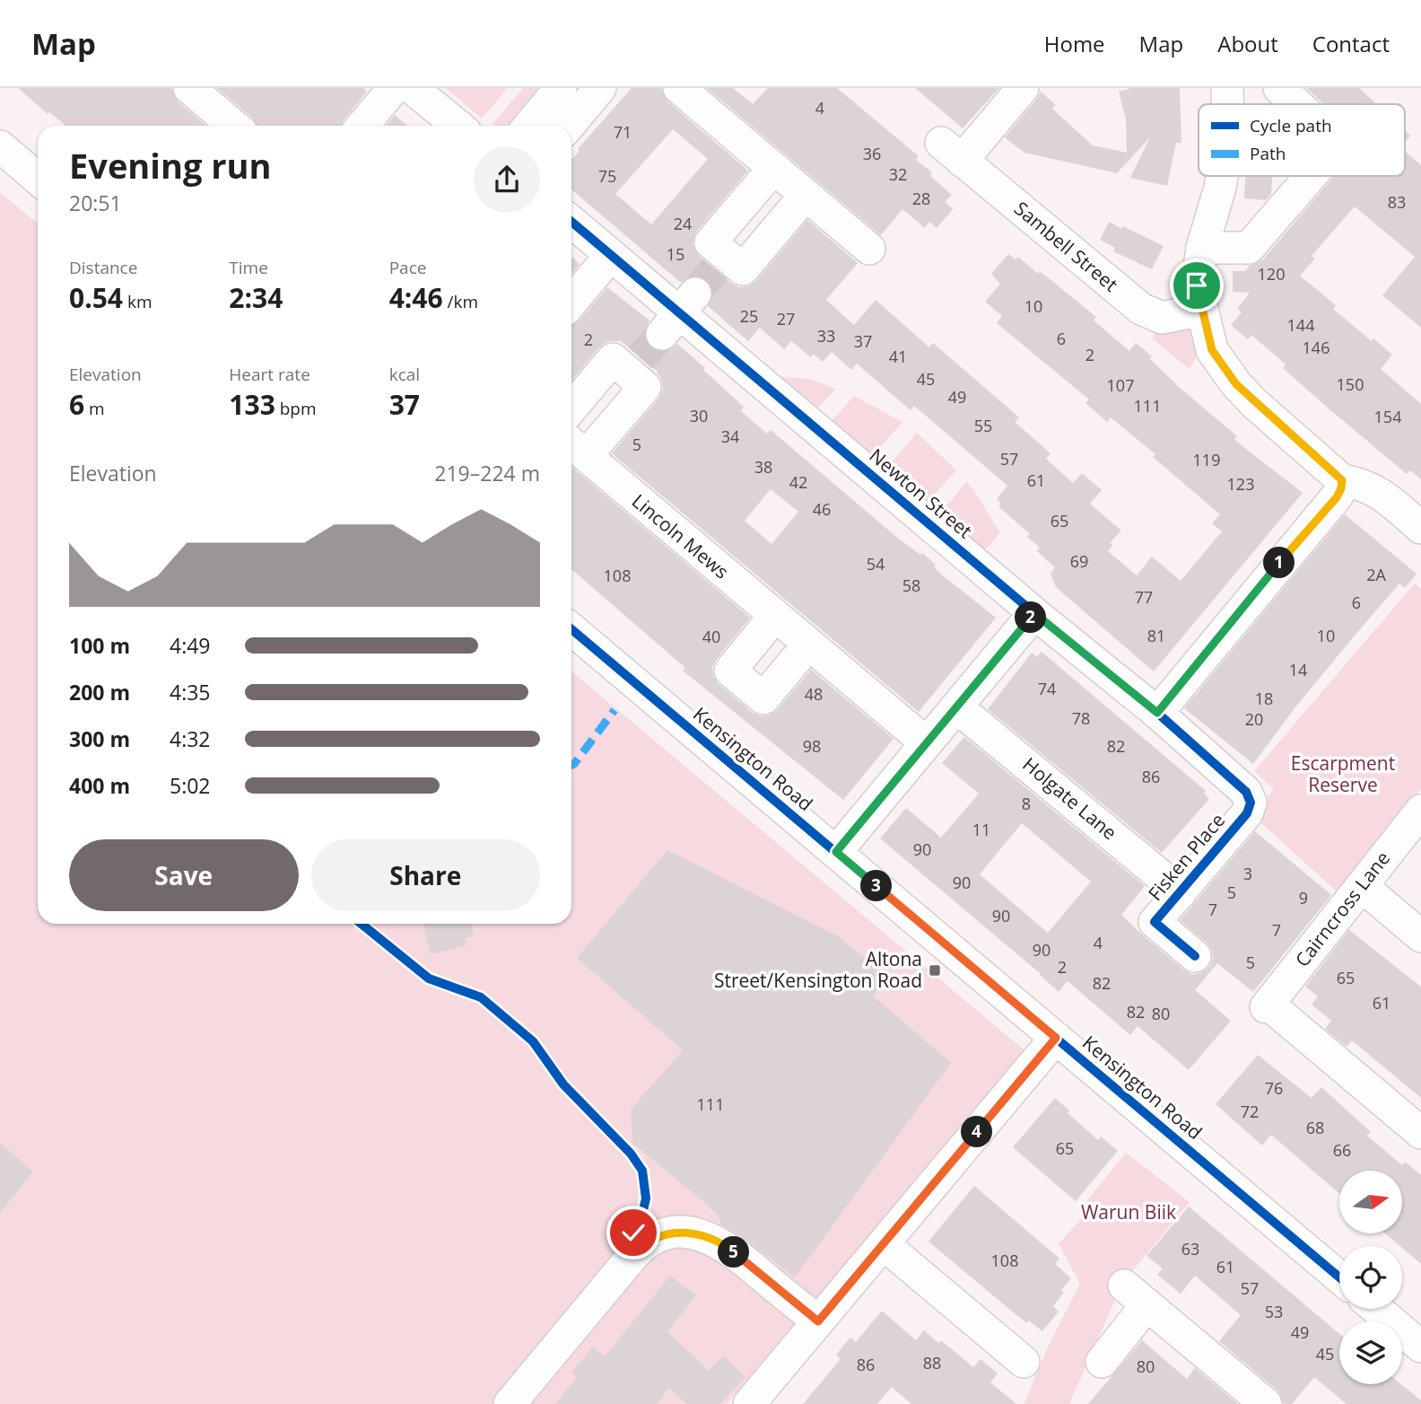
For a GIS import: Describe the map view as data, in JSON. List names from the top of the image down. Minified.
{"streets":{"street":["Sambell Street","Newton Street","Lincoln Mews","Kensington Road","Holgate Lane","Fisken Place","Cairncross Lane"]},"crossings":[["Newton Street","Fisken Place"],["Holgate Lane","Fisken Place"]],"parks":["Escarpment Reserve","Warun Biik"],"places":{"transit":["Altona Street/Kensington Road"]},"house_numbers":["4","71","36","32","75","28","83","24","15","120","10","25","27","144","33","6","2","37","146","2","41","45","150","107","49","111","30","154","55","34","5","57","119","38","61","42","123","46","65","69","54","2A","108","58","77","6","81","10","40","14","74","48","18","78","20","98","82","86","8","11","90","3","90","5","9","7","90","7","4","90","5","2","65","82","61","82","80","76","111","72","68","65","66","63","108","61","57","53","49","45","88","86","80"],"legend":["Cycle path","Path"],"north":"right","page":{"header":"Map","nav":["Home","Map","About","Contact"],"heading":["Evening run","20:51"],"stats":[["Distance","0.54 km"],["Time","2:34"],["Pace","4:46 /km"],["Elevation","6 m"],["Heart rate","133 bpm"],["kcal","37"]],"chart":["Elevation","219–224 m"],"pins":["1","2","3","4","5"],"list":[{"name":"100 m","note":"4:49"},{"name":"200 m","note":"4:35"},{"name":"300 m","note":"4:32"},{"name":"400 m","note":"5:02"}],"buttons":["Save","Share"]}}
